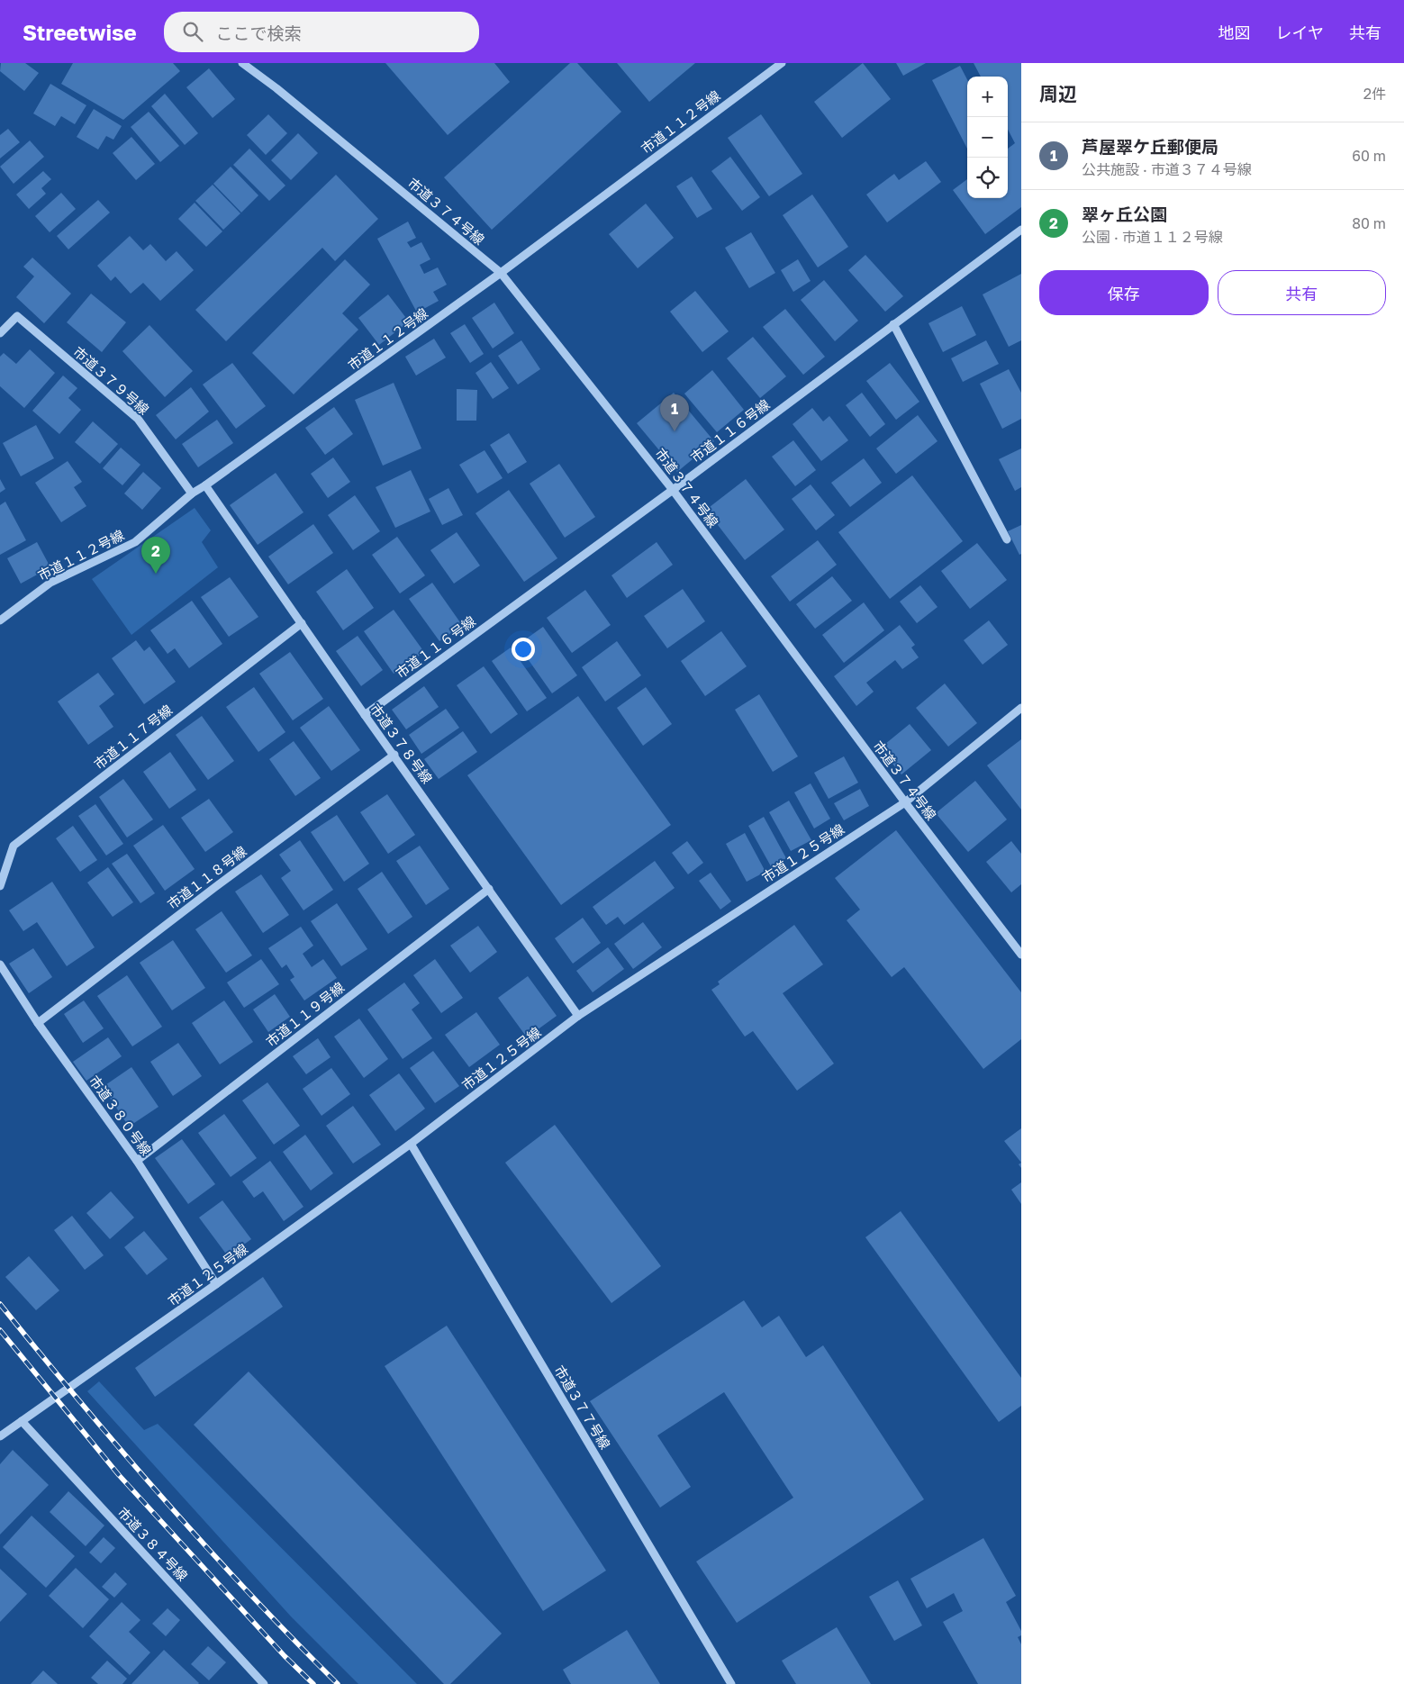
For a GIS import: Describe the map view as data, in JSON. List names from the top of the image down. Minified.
{"streets":{"street":["市道１１２号線","市道３７４号線","市道３７９号線","市道１１６号線","市道１１７号線","市道３７８号線","市道１２５号線","市道１１８号線","市道１１９号線","市道３８０号線","市道３７７号線","市道３８４号線"]},"crossings":[["市道１１２号線","市道３７４号線"],["市道１１２号線","市道３７９号線"],["市道１１２号線","市道３７８号線"],["市道３７４号線","市道１１６号線"],["市道３７４号線","市道１２５号線"],["市道１１６号線","市道３７８号線"],["市道１１７号線","市道３７８号線"],["市道３７８号線","市道１２５号線"],["市道３７８号線","市道１１８号線"],["市道３７８号線","市道１１９号線"],["市道１２５号線","市道３８０号線"],["市道１２５号線","市道３７７号線"],["市道１２５号線","市道３８４号線"],["市道１１８号線","市道３８０号線"],["市道１１９号線","市道３８０号線"]],"page":{"header":"Streetwise","search":"ここで検索","nav":["地図","レイヤ","共有"],"heading":["周辺","2件"],"map_buttons":["+","−"],"list":[{"mark":"1","name":"芦屋翠ケ丘郵便局","note":"公共施設 · 市道３７４号線","value":"60 m"},{"mark":"2","name":"翠ヶ丘公園","note":"公園 · 市道１１２号線","value":"80 m"}],"buttons":["保存","共有"],"pins":["1","2"]}}
